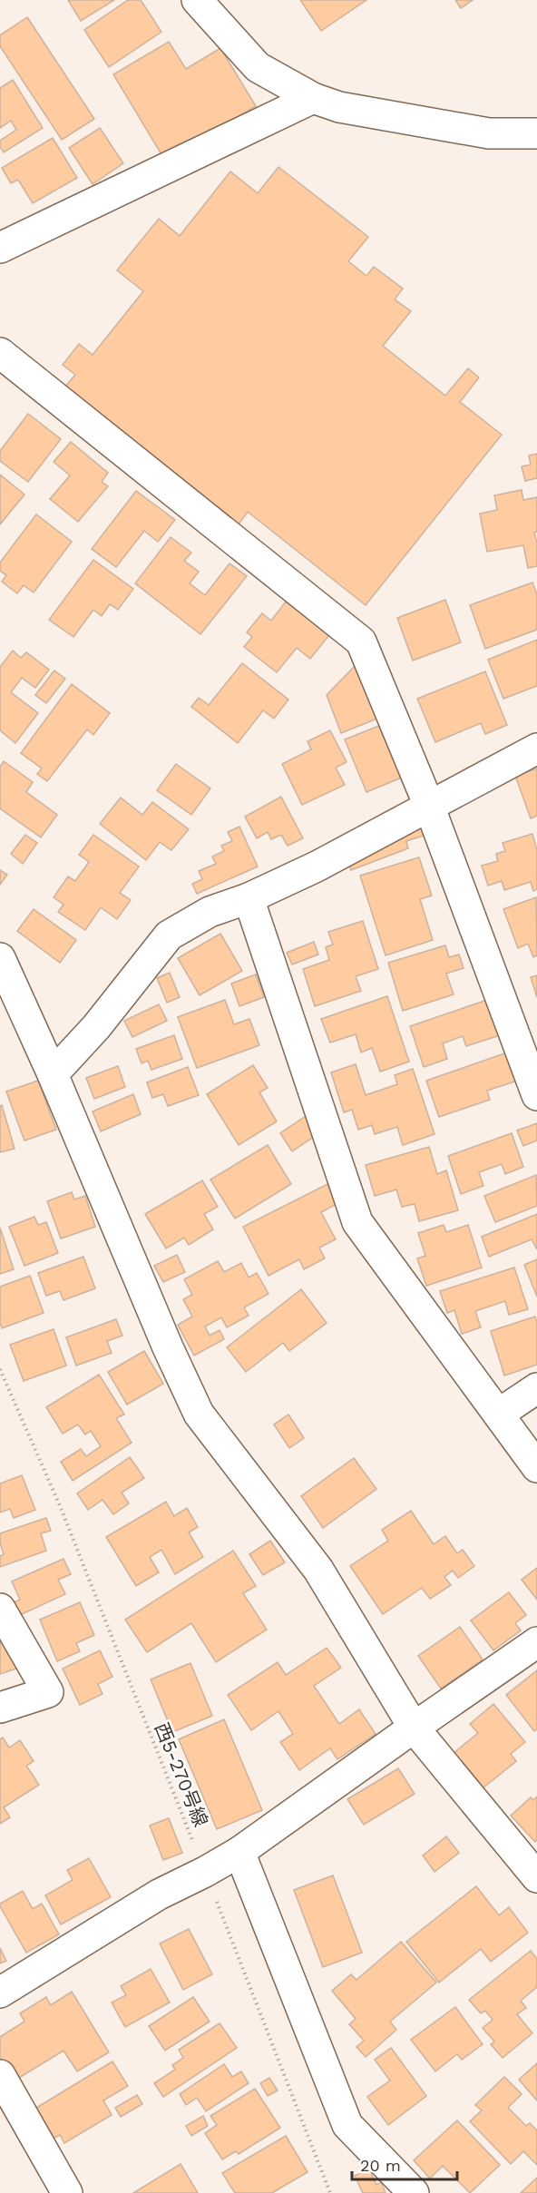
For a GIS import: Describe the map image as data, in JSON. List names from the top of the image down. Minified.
{"streets":{"path":["西5-270号線"]},"scale_bar":"20 m"}
